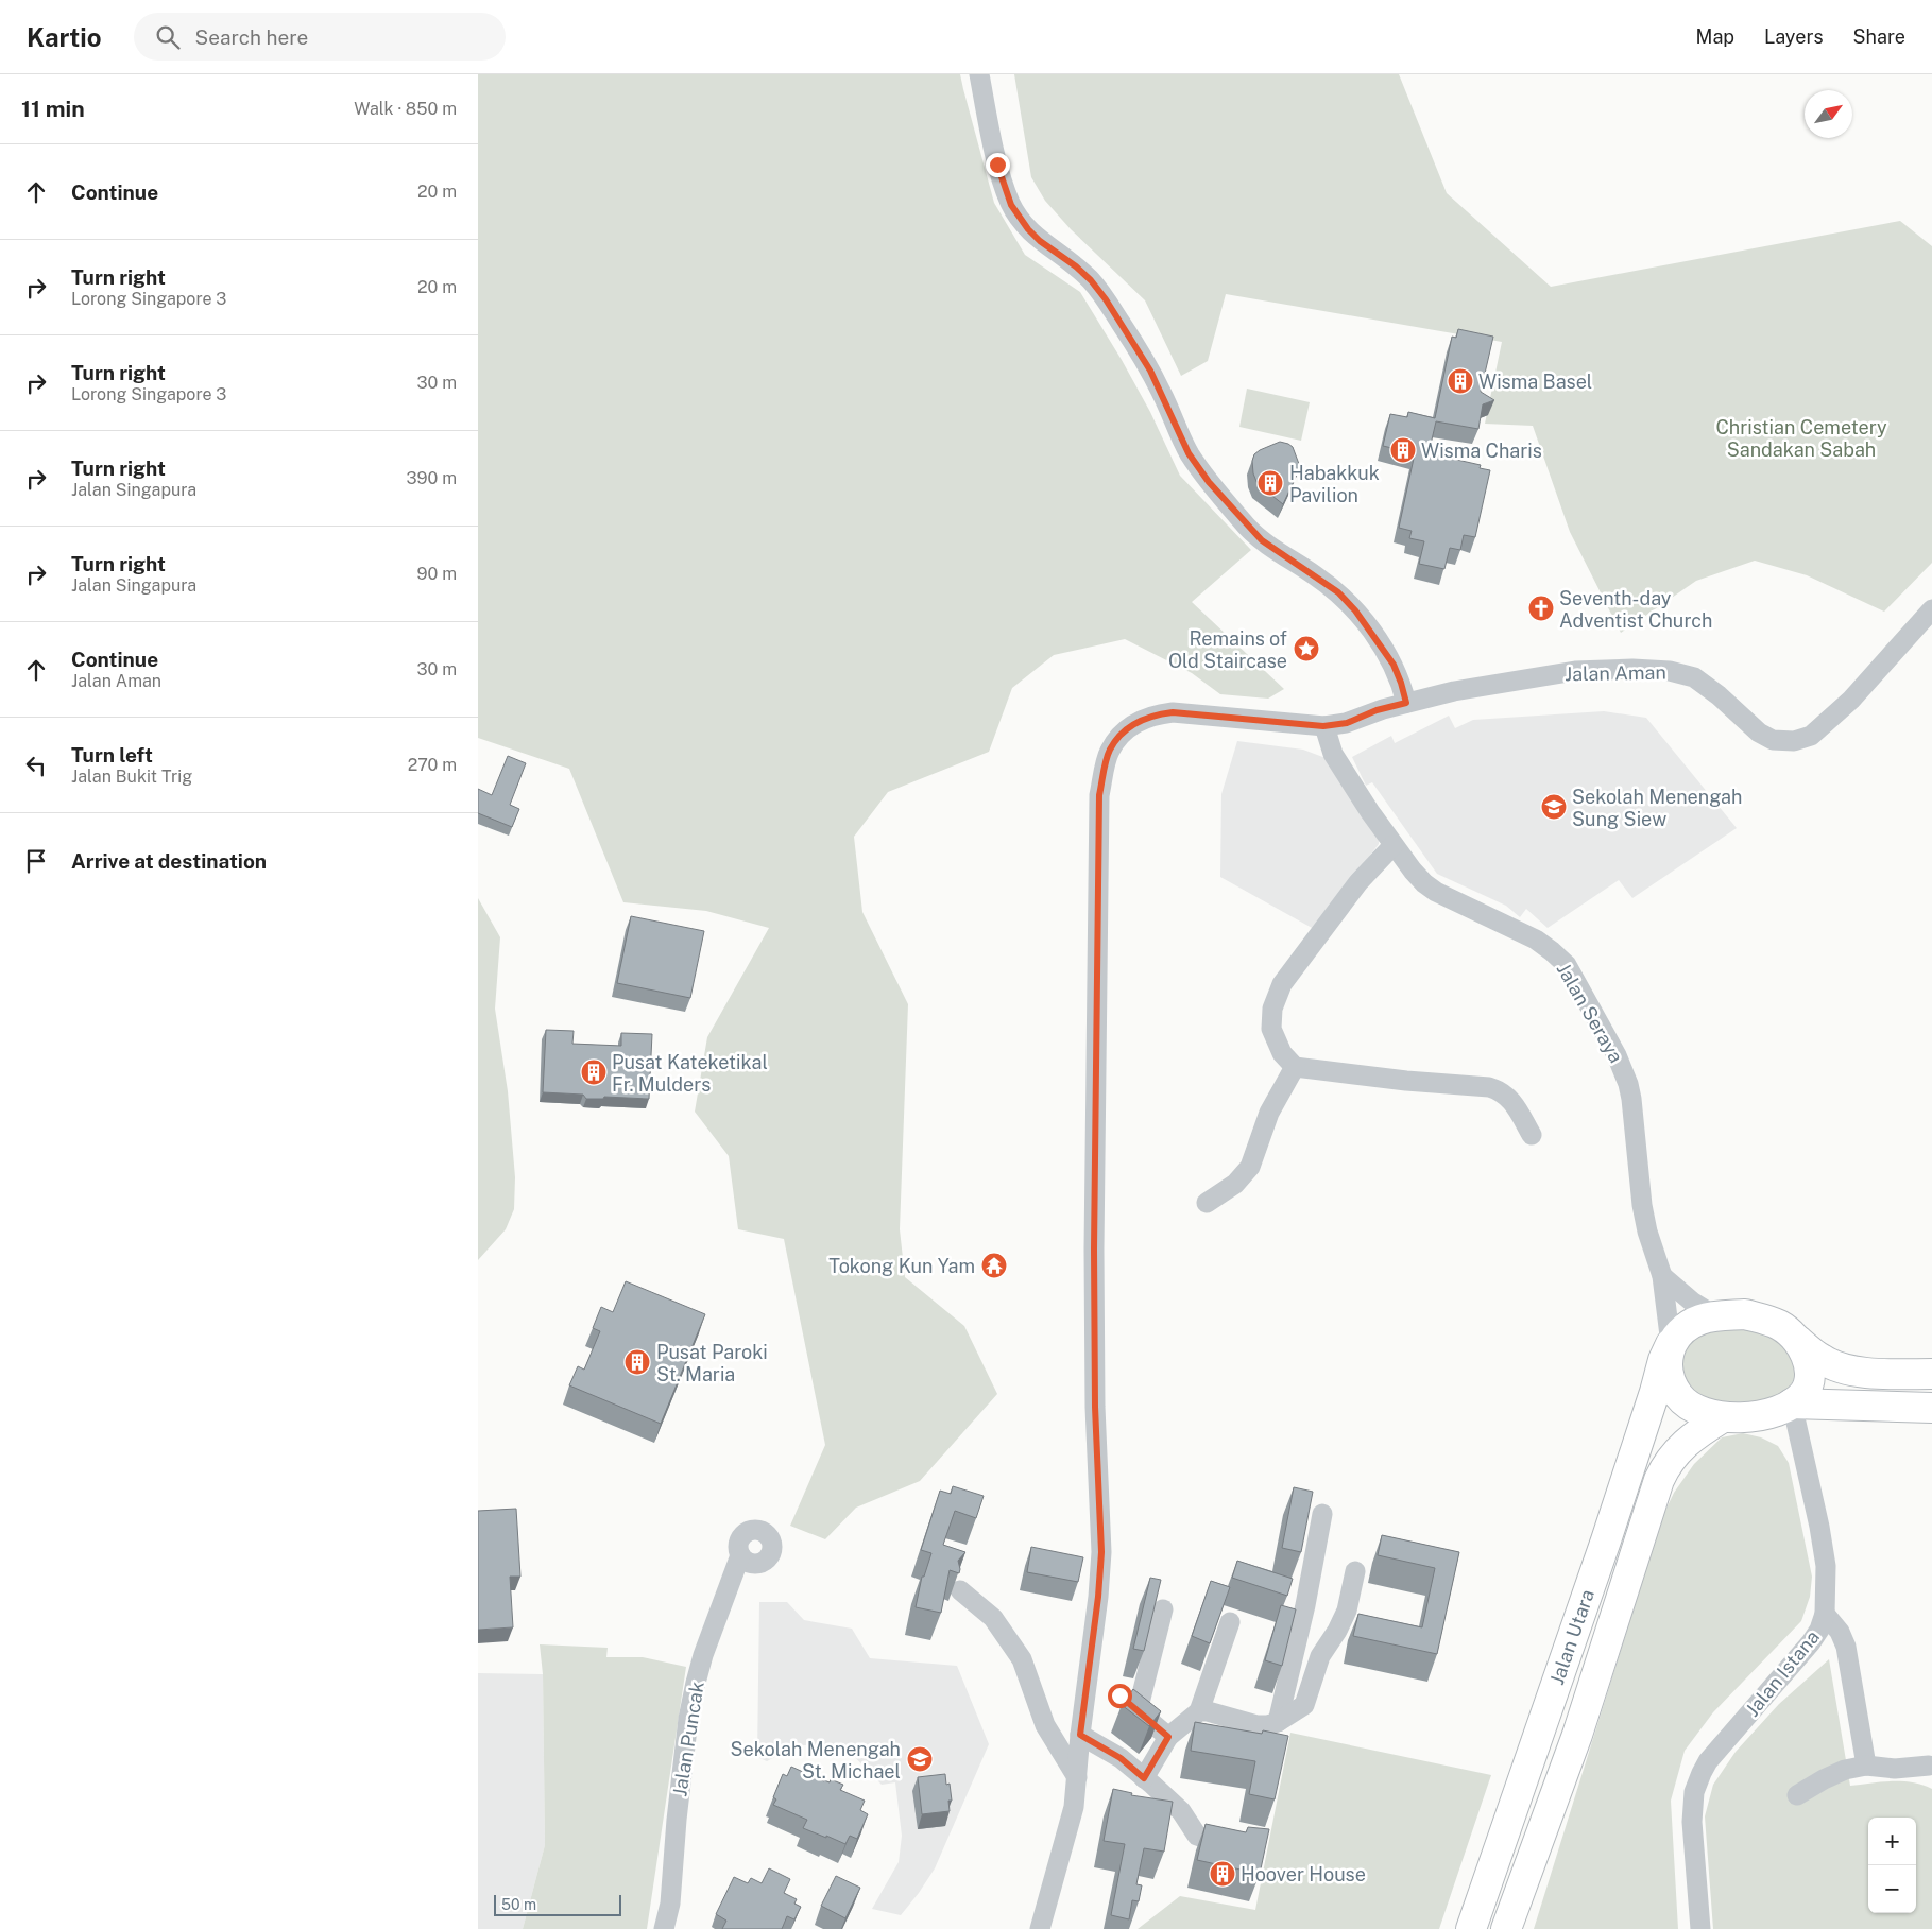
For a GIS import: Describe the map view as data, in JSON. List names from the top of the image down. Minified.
{"streets":{"highway":["Jalan Utara"],"street":["Jalan Aman","Jalan Seraya","Jalan Istana","Jalan Puncak"]},"crossings":[["Jalan Aman","Jalan Seraya"],["Jalan Seraya","Jalan Utara"],["Jalan Seraya","Jalan Istana"],["Jalan Utara","Jalan Istana"]],"parks":["Christian Cemetery Sandakan Sabah"],"places":{"building":["Wisma Basel","Wisma Charis","Habakkuk Pavilion","Pusat Kateketikal Fr. Mulders","Pusat Paroki St. Maria","Hoover House"],"church":["Seventh-day Adventist Church"],"place":["Remains of Old Staircase"],"school or university":["Sekolah Menengah Sung Siew","Sekolah Menengah St. Michael"],"temple":["Tokong Kun Yam"]},"scale_bar":"50 m","north":"top right","page":{"header":"Kartio","search":"Search here","nav":["Map","Layers","Share"],"heading":["11 min","Walk · 850 m"],"list":[["Continue","20 m"],["Turn right","Lorong Singapore 3","20 m"],["Turn right","Lorong Singapore 3","30 m"],["Turn right","Jalan Singapura","390 m"],["Turn right","Jalan Singapura","90 m"],["Continue","Jalan Aman","30 m"],["Turn left","Jalan Bukit Trig","270 m"],"Arrive at destination"],"map_buttons":["+","−"],"scale":"50 m"}}
